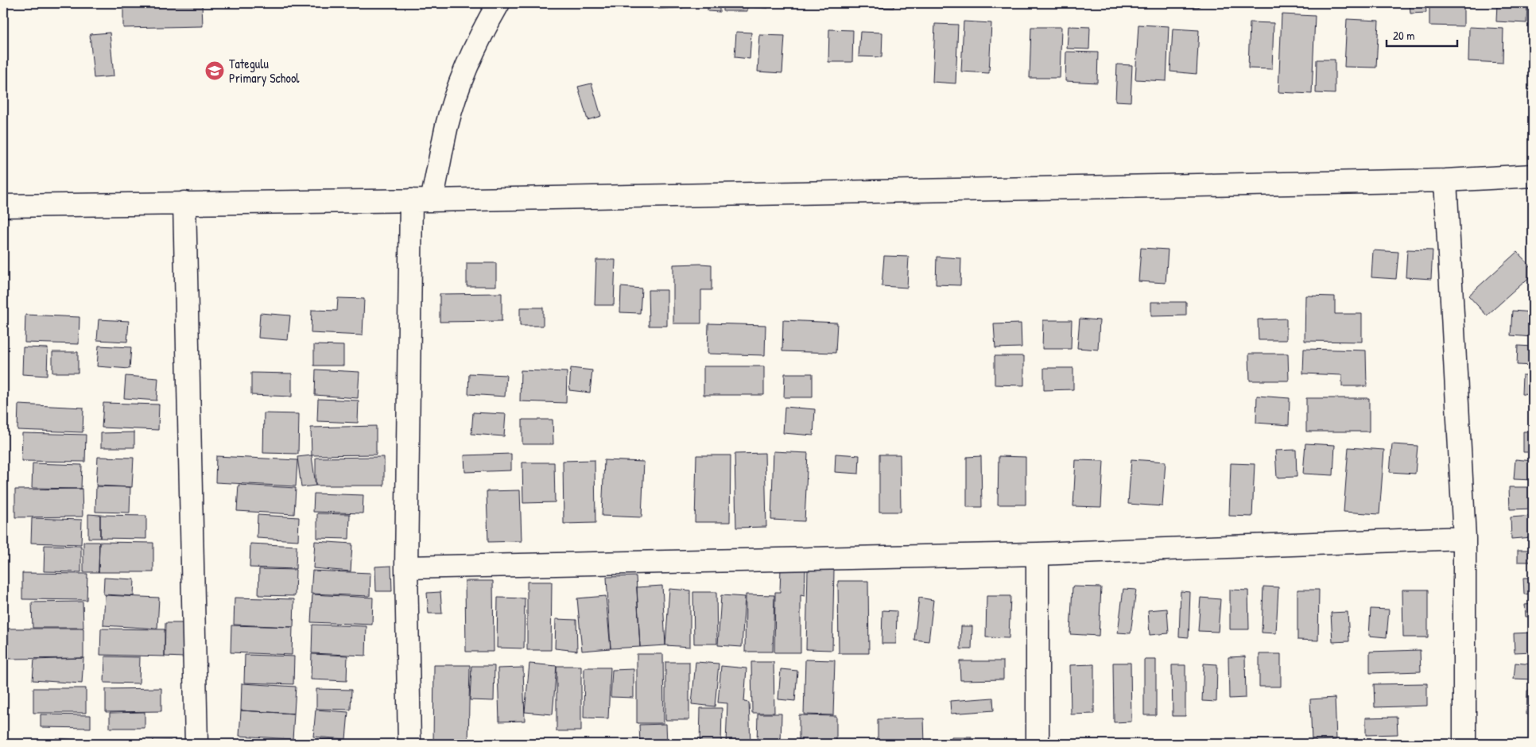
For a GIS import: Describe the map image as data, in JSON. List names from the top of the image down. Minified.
{"places":{"school or university":["Tategulu Primary School"]},"scale_bar":"20 m"}
